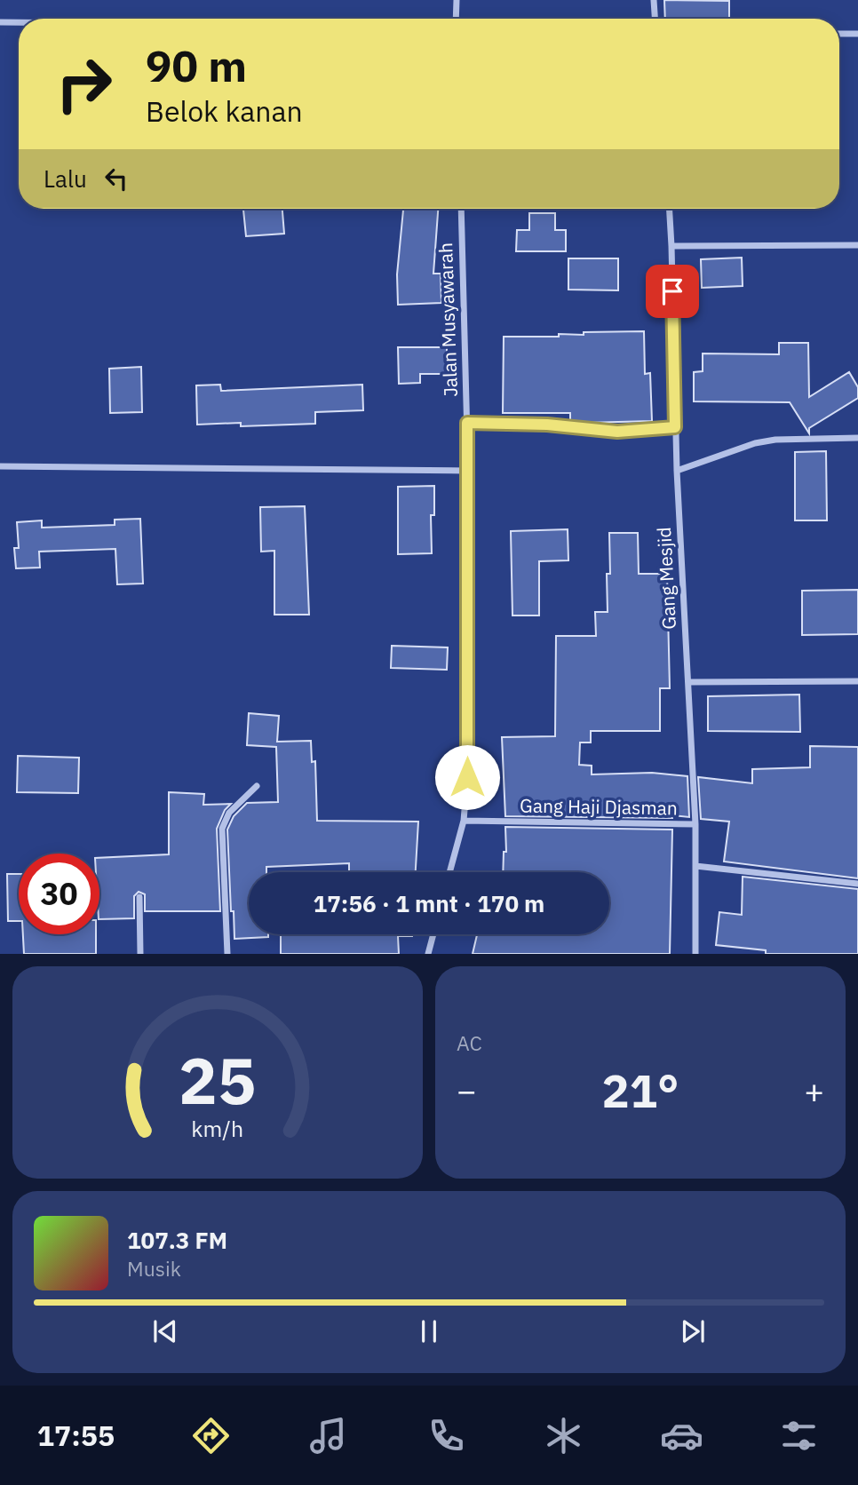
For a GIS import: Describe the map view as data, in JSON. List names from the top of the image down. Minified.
{"streets":{"street":["Jalan Musyawarah","Gang Mesjid","Gang Haji Djasman"]},"crossings":[["Jalan Musyawarah","Gang Haji Djasman"],["Gang Mesjid","Gang Haji Djasman"]],"page":{"turn":["90 m","Belok kanan"],"then":"Lalu","limit":"30","trip":"17:56 · 1 mnt · 170 m","tile":"AC","heat":["−","21°","+"],"song":["107.3 FM","Musik"],"tabs":"17:55","gauge":["25","km/h"]}}
